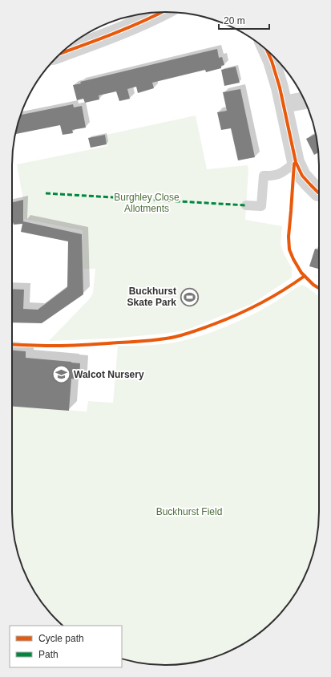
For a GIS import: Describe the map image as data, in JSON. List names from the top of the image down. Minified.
{"parks":["Burghley Close Allotments","Buckhurst Field"],"places":{"sports":["Buckhurst Skate Park"],"school or university":["Walcot Nursery"]},"legend":["Cycle path","Path"],"scale_bar":"20 m"}
